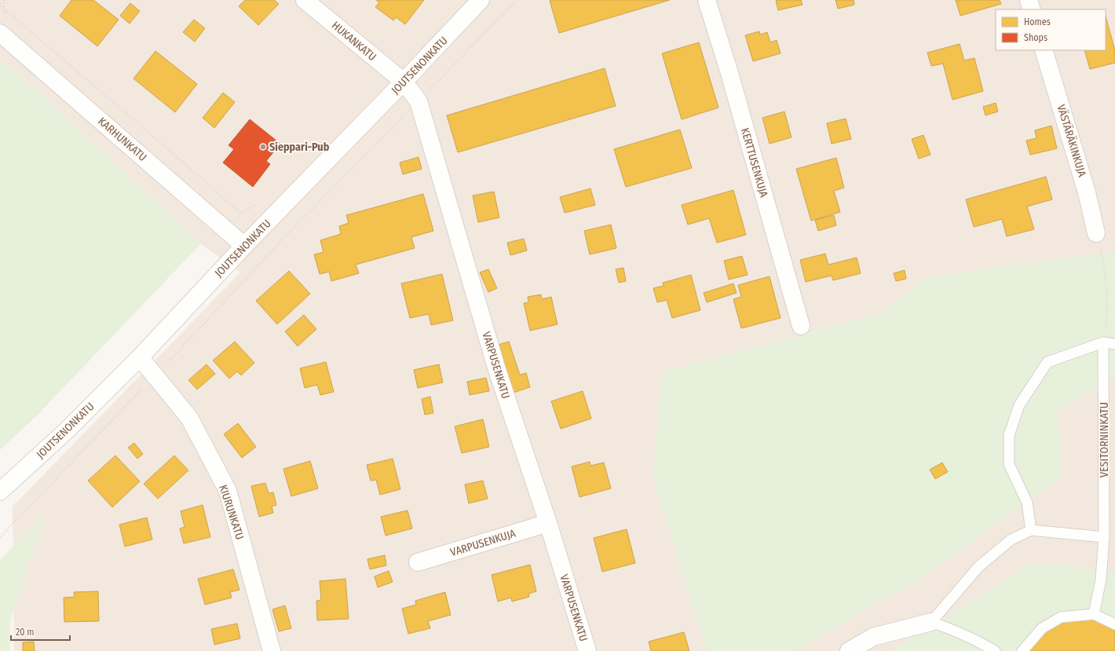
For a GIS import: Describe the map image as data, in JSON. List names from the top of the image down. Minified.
{"streets":{"street":["HUKANKATU","JOUTSENONKATU","KARHUNKATU","VÄSTÄRÄKINKUJA","KERTTUSENKUJA","VARPUSENKATU","KIURUNKATU","VARPUSENKUJA"],"lane":["VESITORNINKATU"]},"crossings":[["HUKANKATU","JOUTSENONKATU"],["HUKANKATU","VARPUSENKATU"],["JOUTSENONKATU","KARHUNKATU"],["JOUTSENONKATU","VARPUSENKATU"],["JOUTSENONKATU","KIURUNKATU"],["VARPUSENKATU","VARPUSENKUJA"]],"places":["Sieppari-Pub"],"legend":["Homes","Shops"],"scale_bar":"20 m"}
